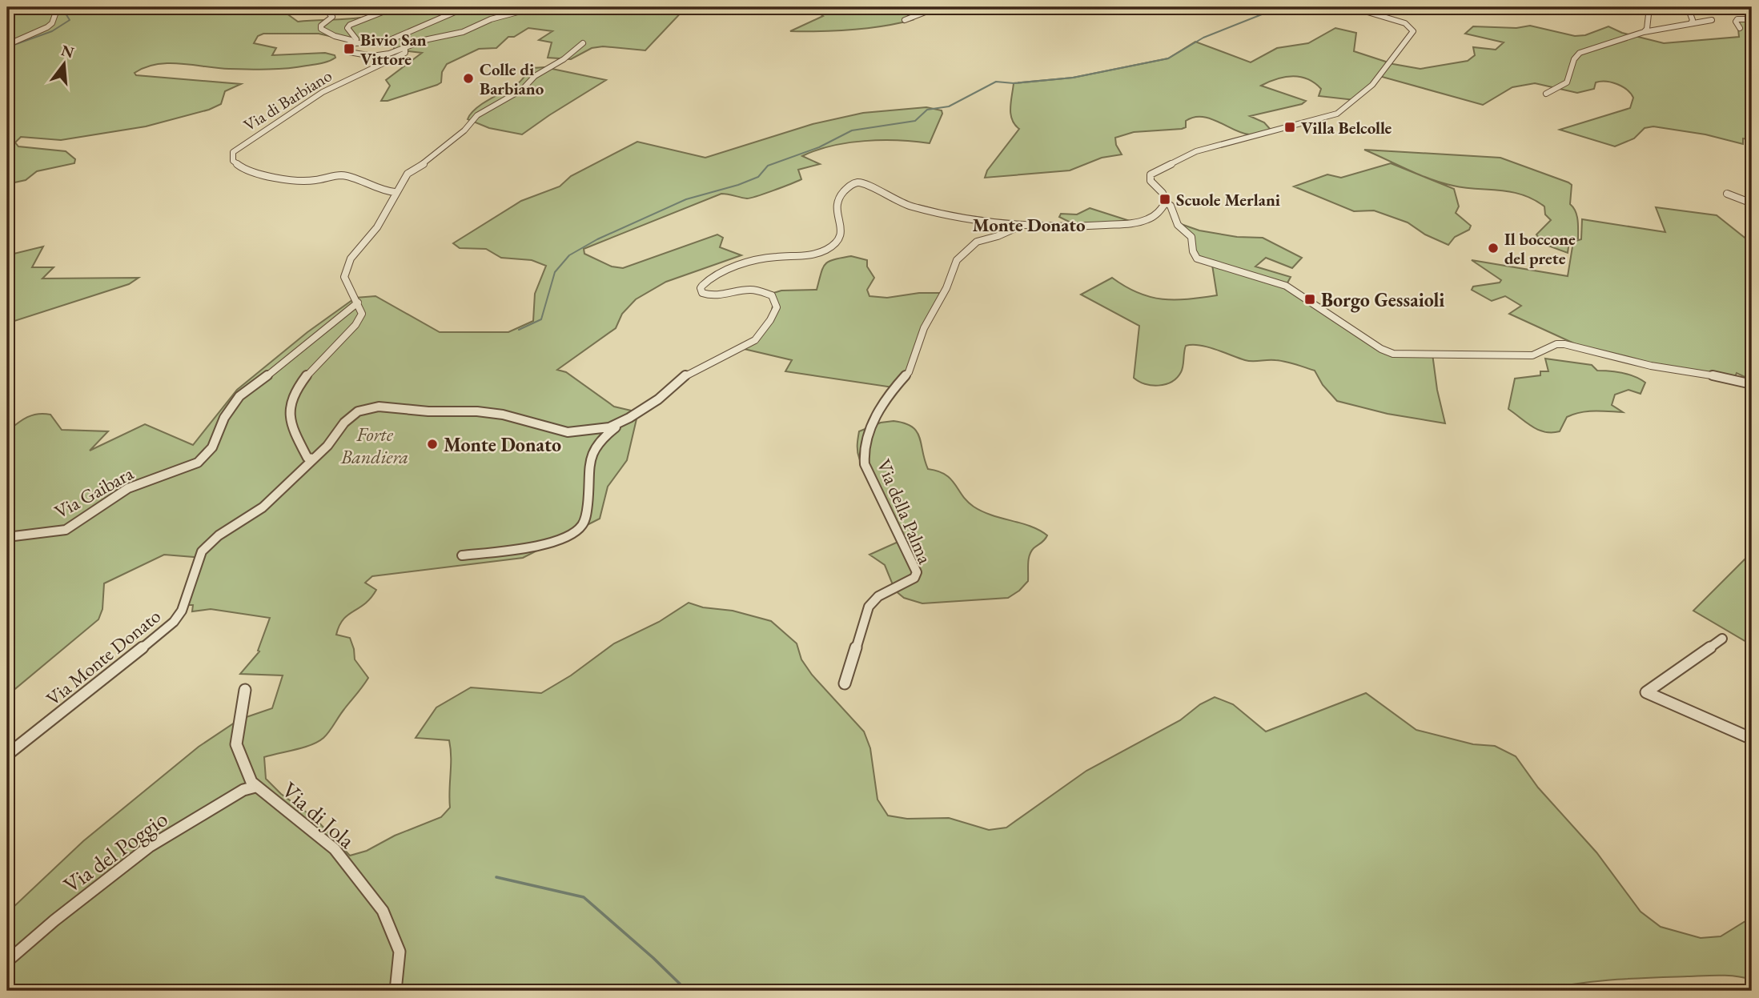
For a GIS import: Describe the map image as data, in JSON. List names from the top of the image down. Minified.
{"streets":{"street":["Via di Barbiano","Via Gaibara","Via della Palma","Via Monte Donato","Via di Jola","Via del Poggio"]},"crossings":[["Via della Palma","Via Monte Donato"],["Via di Jola","Via del Poggio"]],"districts":["Monte Donato"],"parks":["Forte Bandiera"],"places":{"transit":["Bivio San Vittore","Villa Belcolle","Scuole Merlani","Borgo Gessaioli"],"other":["Colle di Barbiano","Il boccone del prete","Monte Donato"]},"north":"top"}
